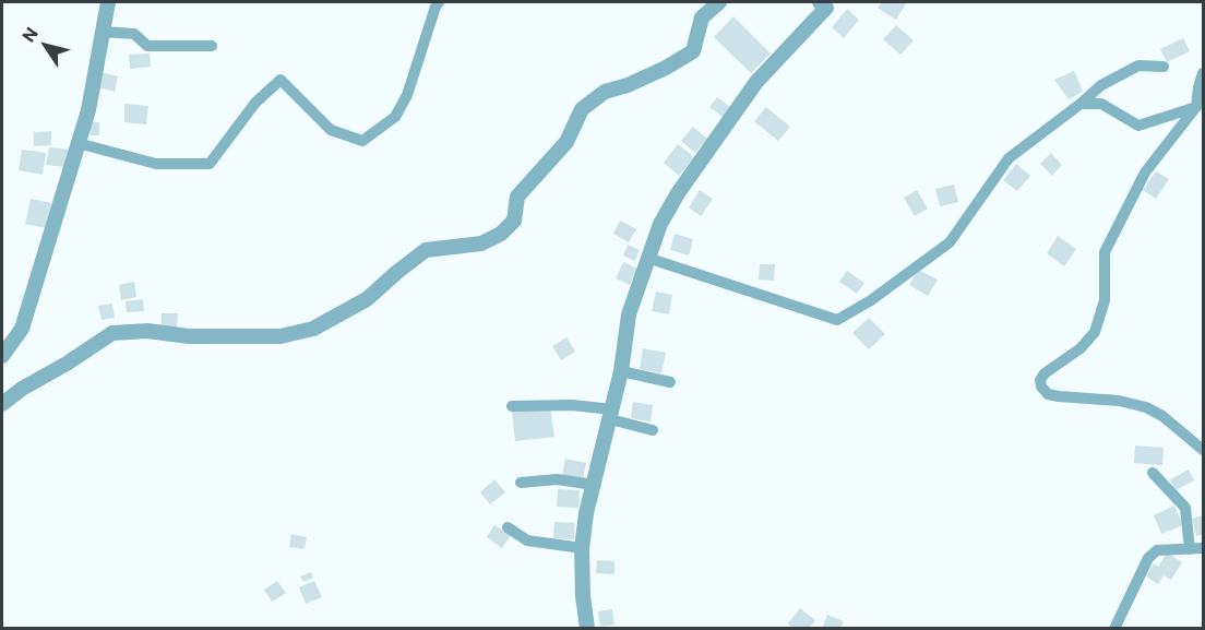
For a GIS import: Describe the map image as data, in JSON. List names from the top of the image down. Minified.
{"north":"top left"}
